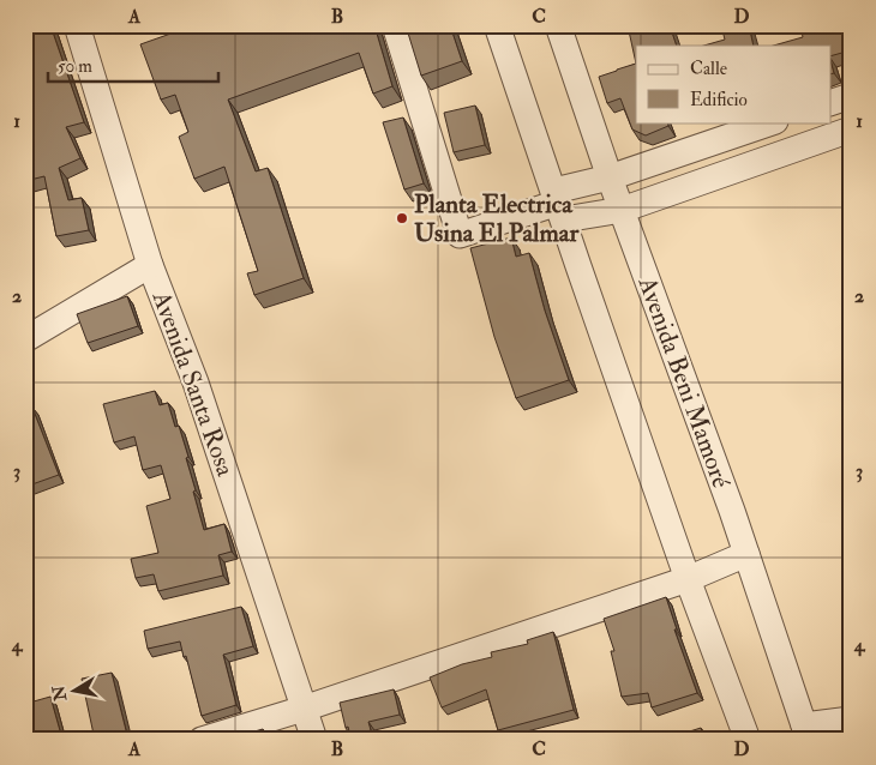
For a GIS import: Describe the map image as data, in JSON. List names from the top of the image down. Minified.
{"streets":{"street":["Avenida Beni Mamoré","Avenida Santa Rosa"]},"places":["Planta Electrica Usina El Palmar"],"legend":["Calle","Edificio"],"scale_bar":"50 m","north":"left","grid":{"columns":["A","B","C","D"],"rows":["1","2","3","4"]}}
